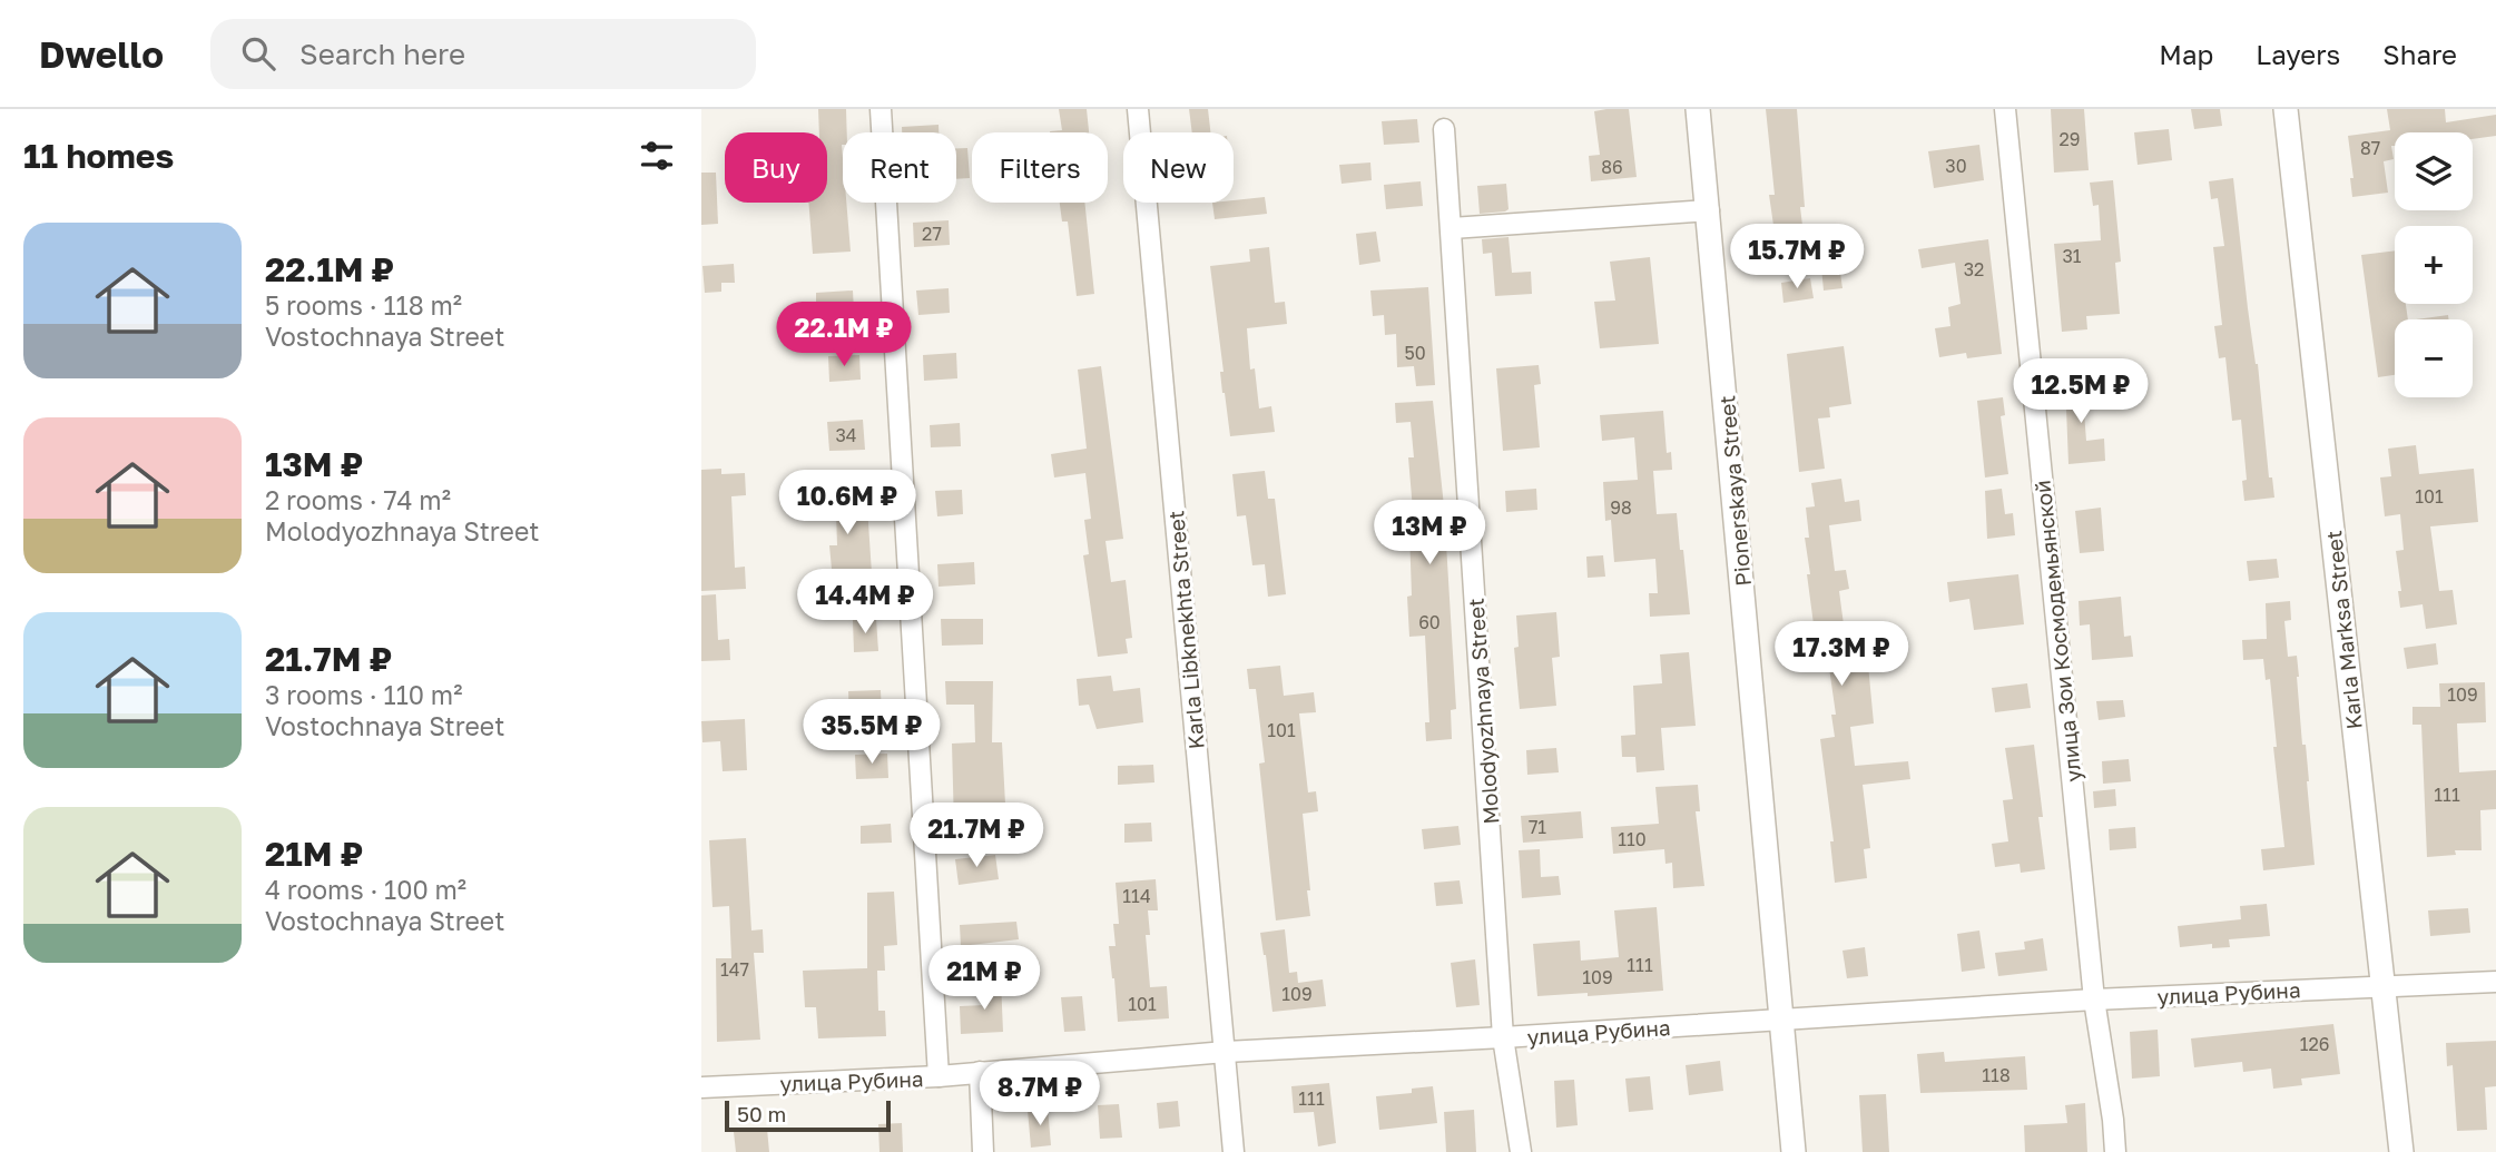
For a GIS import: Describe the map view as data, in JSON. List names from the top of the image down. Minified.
{"streets":{"street":["Pionerskaya Street","Karla Libknekhta Street","Karla Marksa Street","улица Зои Космодемьянской","Molodyozhnaya Street","улица Рубина"]},"crossings":[["Pionerskaya Street","улица Рубина"],["Karla Libknekhta Street","улица Рубина"],["Karla Marksa Street","улица Рубина"],["улица Зои Космодемьянской","улица Рубина"],["Molodyozhnaya Street","улица Рубина"]],"house_numbers":["29","87","30","86","27","31","32","50","34","101","98","60","109","101","111","71","110","114","111","147","109","109","101","126","118","111"],"scale_bar":"50 m","page":{"header":"Dwello","search":"Search here","nav":["Map","Layers","Share"],"heading":"11 homes","map_buttons":["+","−"],"chip":["Buy","Rent","Filters","New"],"list":[{"name":"22.1M ₽","note":"5 rooms · 118 m² · Vostochnaya Street"},{"name":"13M ₽","note":"2 rooms · 74 m² · Molodyozhnaya Street"},{"name":"21.7M ₽","note":"3 rooms · 110 m² · Vostochnaya Street"},{"name":"21M ₽","note":"4 rooms · 100 m² · Vostochnaya Street"}],"price":["15.7M ₽","22.1M ₽","12.5M ₽","10.6M ₽","13M ₽","14.4M ₽","17.3M ₽","35.5M ₽","21.7M ₽","21M ₽","8.7M ₽"],"scale":"50 m"}}
